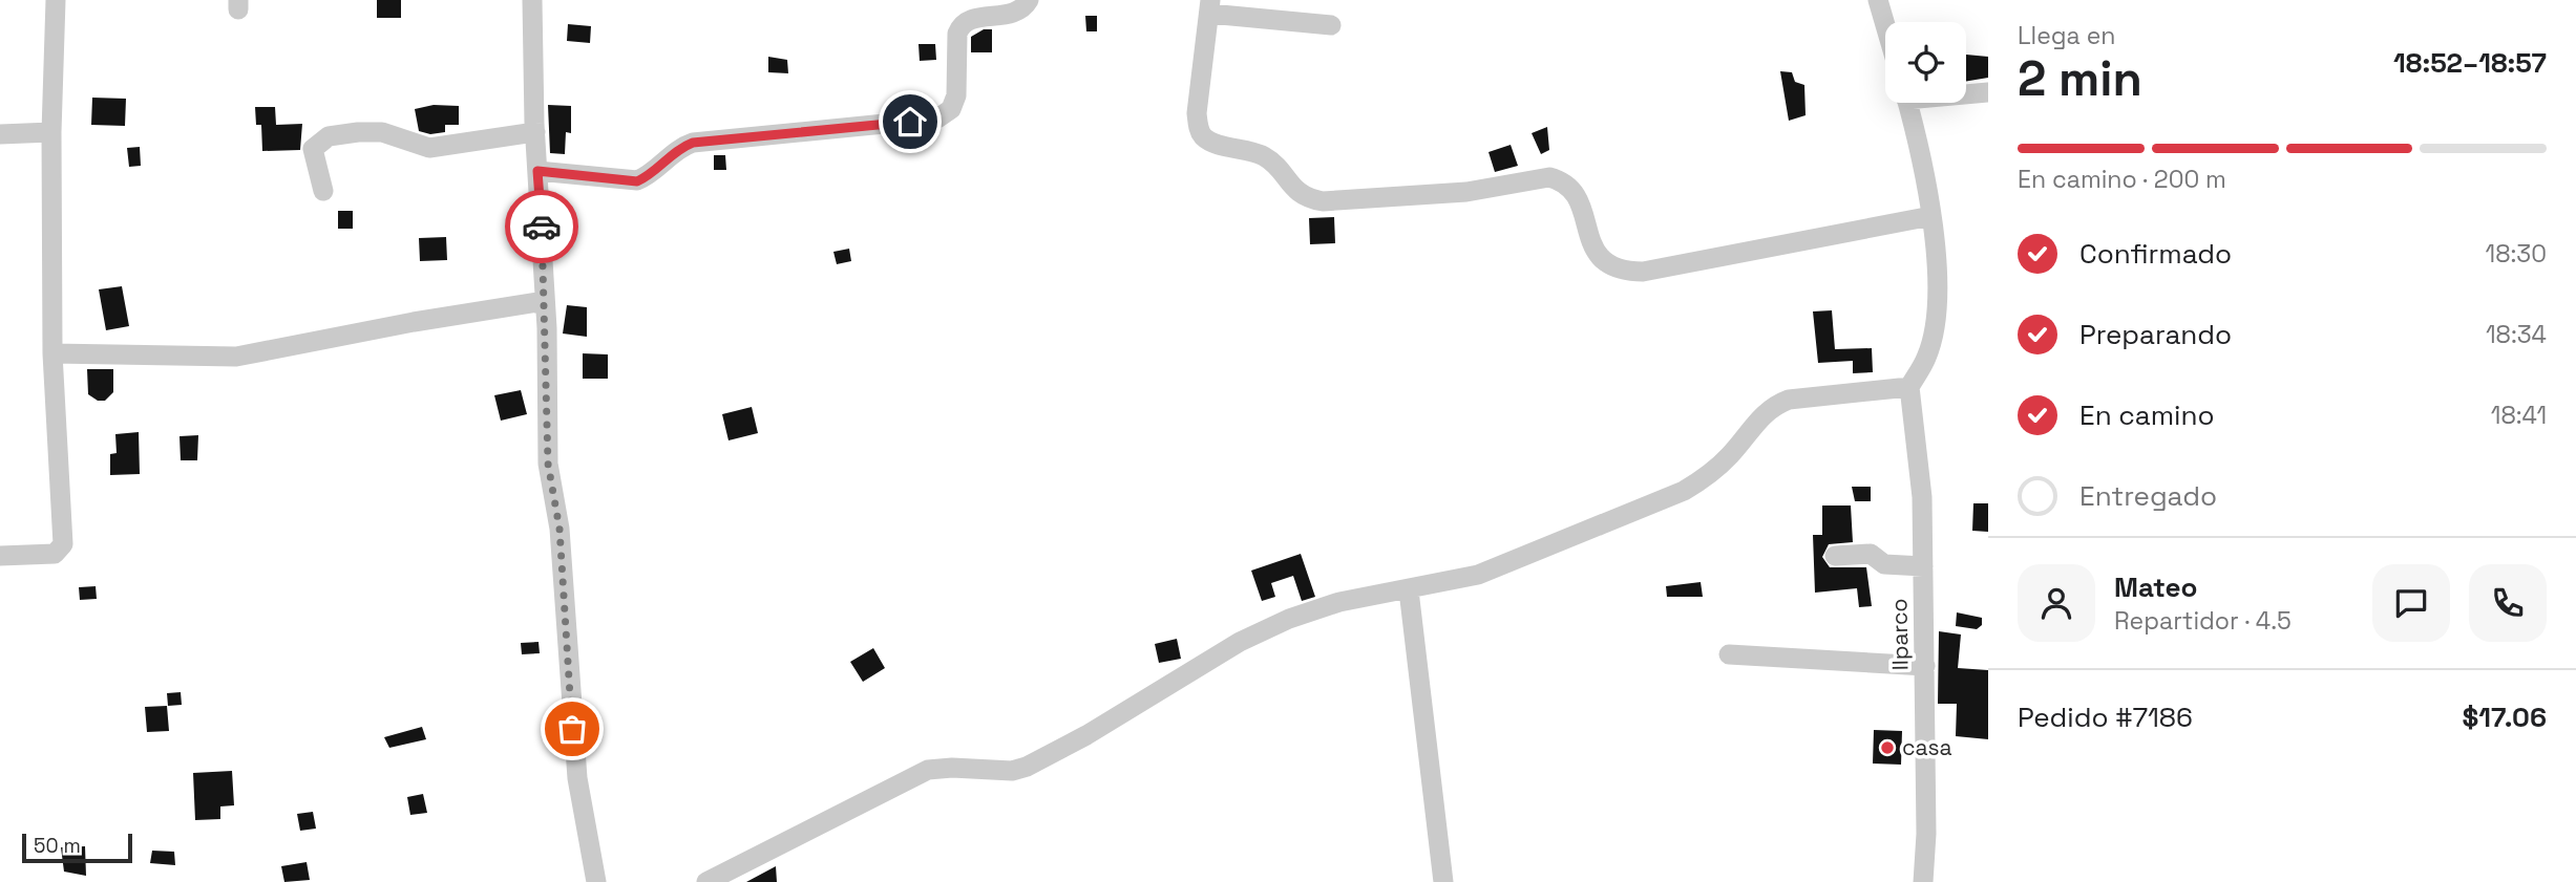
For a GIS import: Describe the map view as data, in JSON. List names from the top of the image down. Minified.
{"streets":{"street":["Ilparco"]},"places":["casa"],"scale_bar":"50 m","page":{"heading":["2 min","Llega en","18:52–18:57"],"panel":["Mateo","Repartidor · 4.5","Pedido #7186","$17.06"],"bar":"En camino · 200 m","list":[["Confirmado","18:30"],["Preparando","18:34"],["En camino","18:41"],"Entregado"],"scale":"50 m"}}
